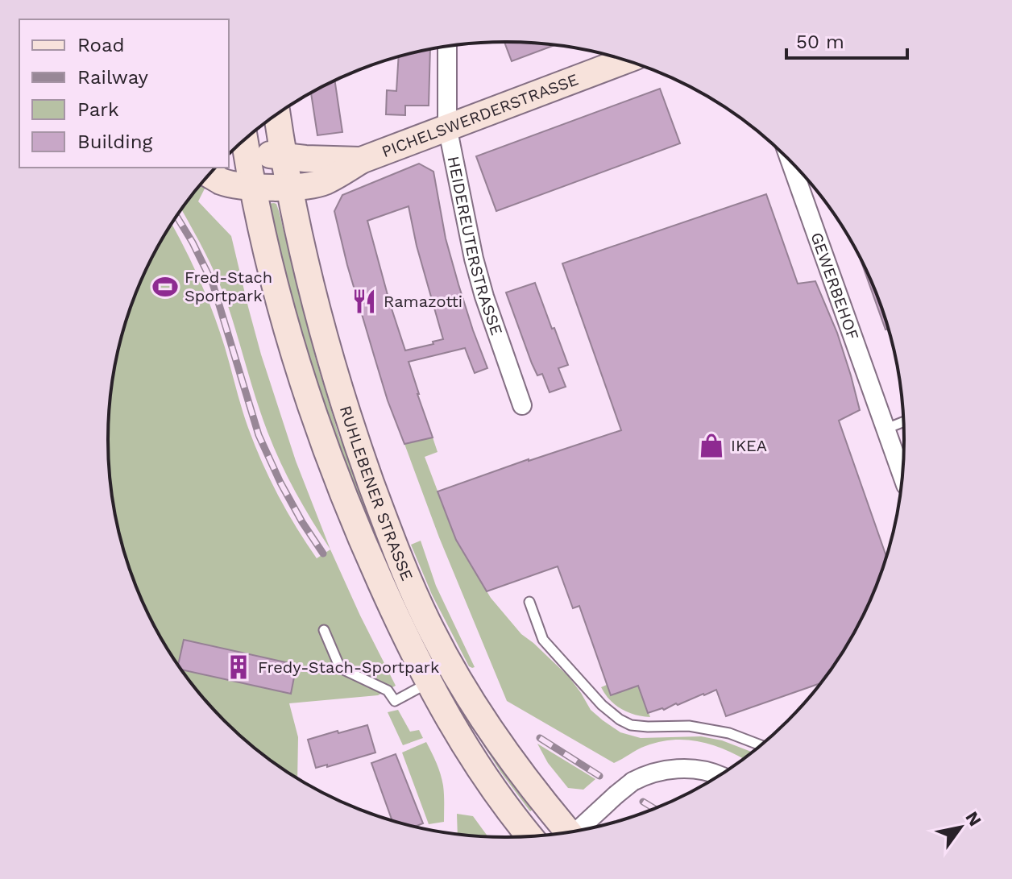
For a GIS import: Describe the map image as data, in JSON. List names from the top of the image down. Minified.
{"streets":{"main road":["PICHELSWERDERSTRASSE","RUHLEBENER STRASSE"],"street":["HEIDEREUTERSTRASSE","GEWERBEHOF"]},"crossings":[["PICHELSWERDERSTRASSE","HEIDEREUTERSTRASSE"],["PICHELSWERDERSTRASSE","RUHLEBENER STRASSE"]],"places":{"sports":["Fred-Stach Sportpark"],"restaurant":["Ramazotti"],"shop":["IKEA"],"building":["Fredy-Stach-Sportpark"]},"legend":["Road","Railway","Park","Building"],"scale_bar":"50 m","north":"top right"}
